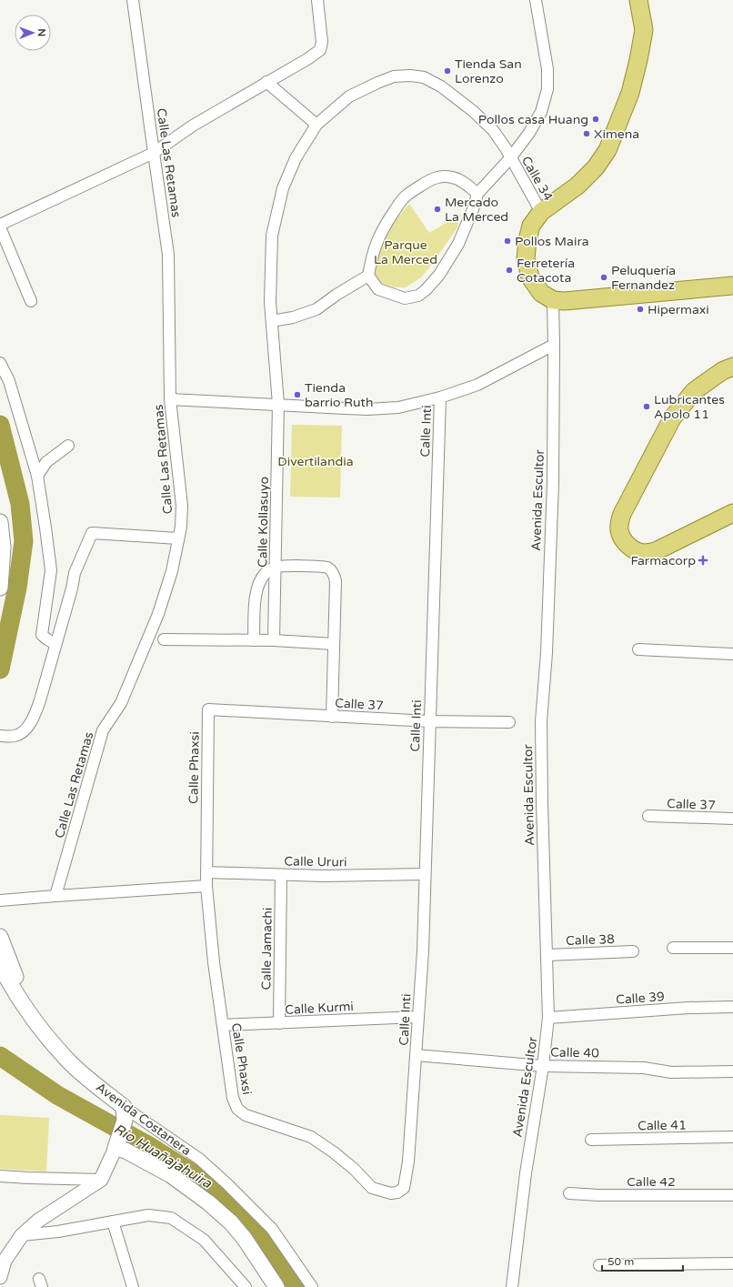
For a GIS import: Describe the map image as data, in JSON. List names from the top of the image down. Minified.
{"streets":{"main road":["Avenida Costanera"],"street":["Calle Las Retamas","Calle 34","Calle Inti","Avenida Escultor","Calle Kollasuyo","Calle 37","Calle Phaxsi","Calle Ururi","Calle 38","Calle Jamachi","Calle 39","Calle Kurmi","Calle 40","Calle 41","Calle 42"]},"crossings":[["Calle 34","Calle Kollasuyo"],["Calle Inti","Calle 37"],["Calle Inti","Calle Phaxsi"],["Calle Inti","Calle Ururi"],["Calle Inti","Calle Kurmi"],["Calle Inti","Calle 40"],["Avenida Escultor","Calle 38"],["Avenida Escultor","Calle 39"],["Avenida Escultor","Calle 40"],["Calle 37","Calle Phaxsi"],["Calle Phaxsi","Calle Ururi"],["Calle Phaxsi","Calle Kurmi"],["Calle Phaxsi","Calle 40"],["Calle Ururi","Calle Jamachi"],["Calle Jamachi","Calle Kurmi"]],"water":["Río Huañajahuira"],"parks":["Parque La Merced","Divertilandia"],"places":{"other":["Tienda San Lorenzo","Pollos casa Huang","Ximena","Mercado La Merced","Pollos Maira","Ferretería Cotacota","Peluquería Fernandez","Hipermaxi","Tienda barrio Ruth","Lubricantes Apolo 11"],"health":["Farmacorp"]},"scale_bar":"50 m","north":"right"}
